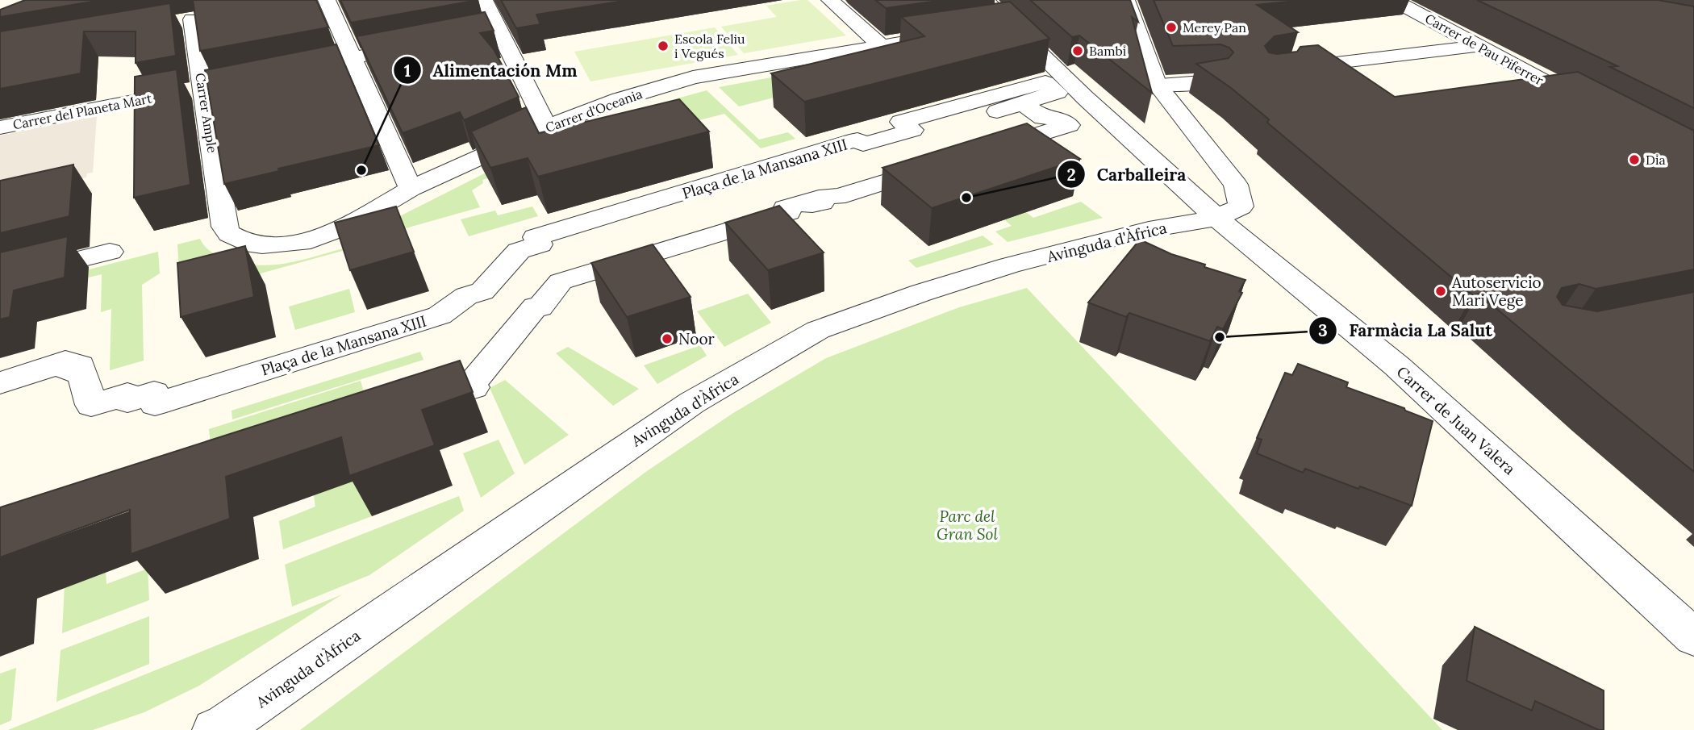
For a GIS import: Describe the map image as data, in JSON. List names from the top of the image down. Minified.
{"streets":{"street":["Carrer de Pau Piferrer","Carrer d'Oceania","Carrer del Planeta Mart","Carrer Ample","Plaça de la Mansana XIII","Avinguda d'Àfrica","Carrer de Juan Valera"]},"crossings":[["Carrer d'Oceania","Carrer Ample"],["Carrer del Planeta Mart","Carrer Ample"],["Avinguda d'Àfrica","Carrer de Juan Valera"]],"parks":["Parc del Gran Sol"],"places":["Merey Pan","Escola Feliu i Vegués","Bambi","Dia","Alimentación Mm","Carballeira","Autoservicio Mari Vege","Farmàcia La Salut","Noor"]}
